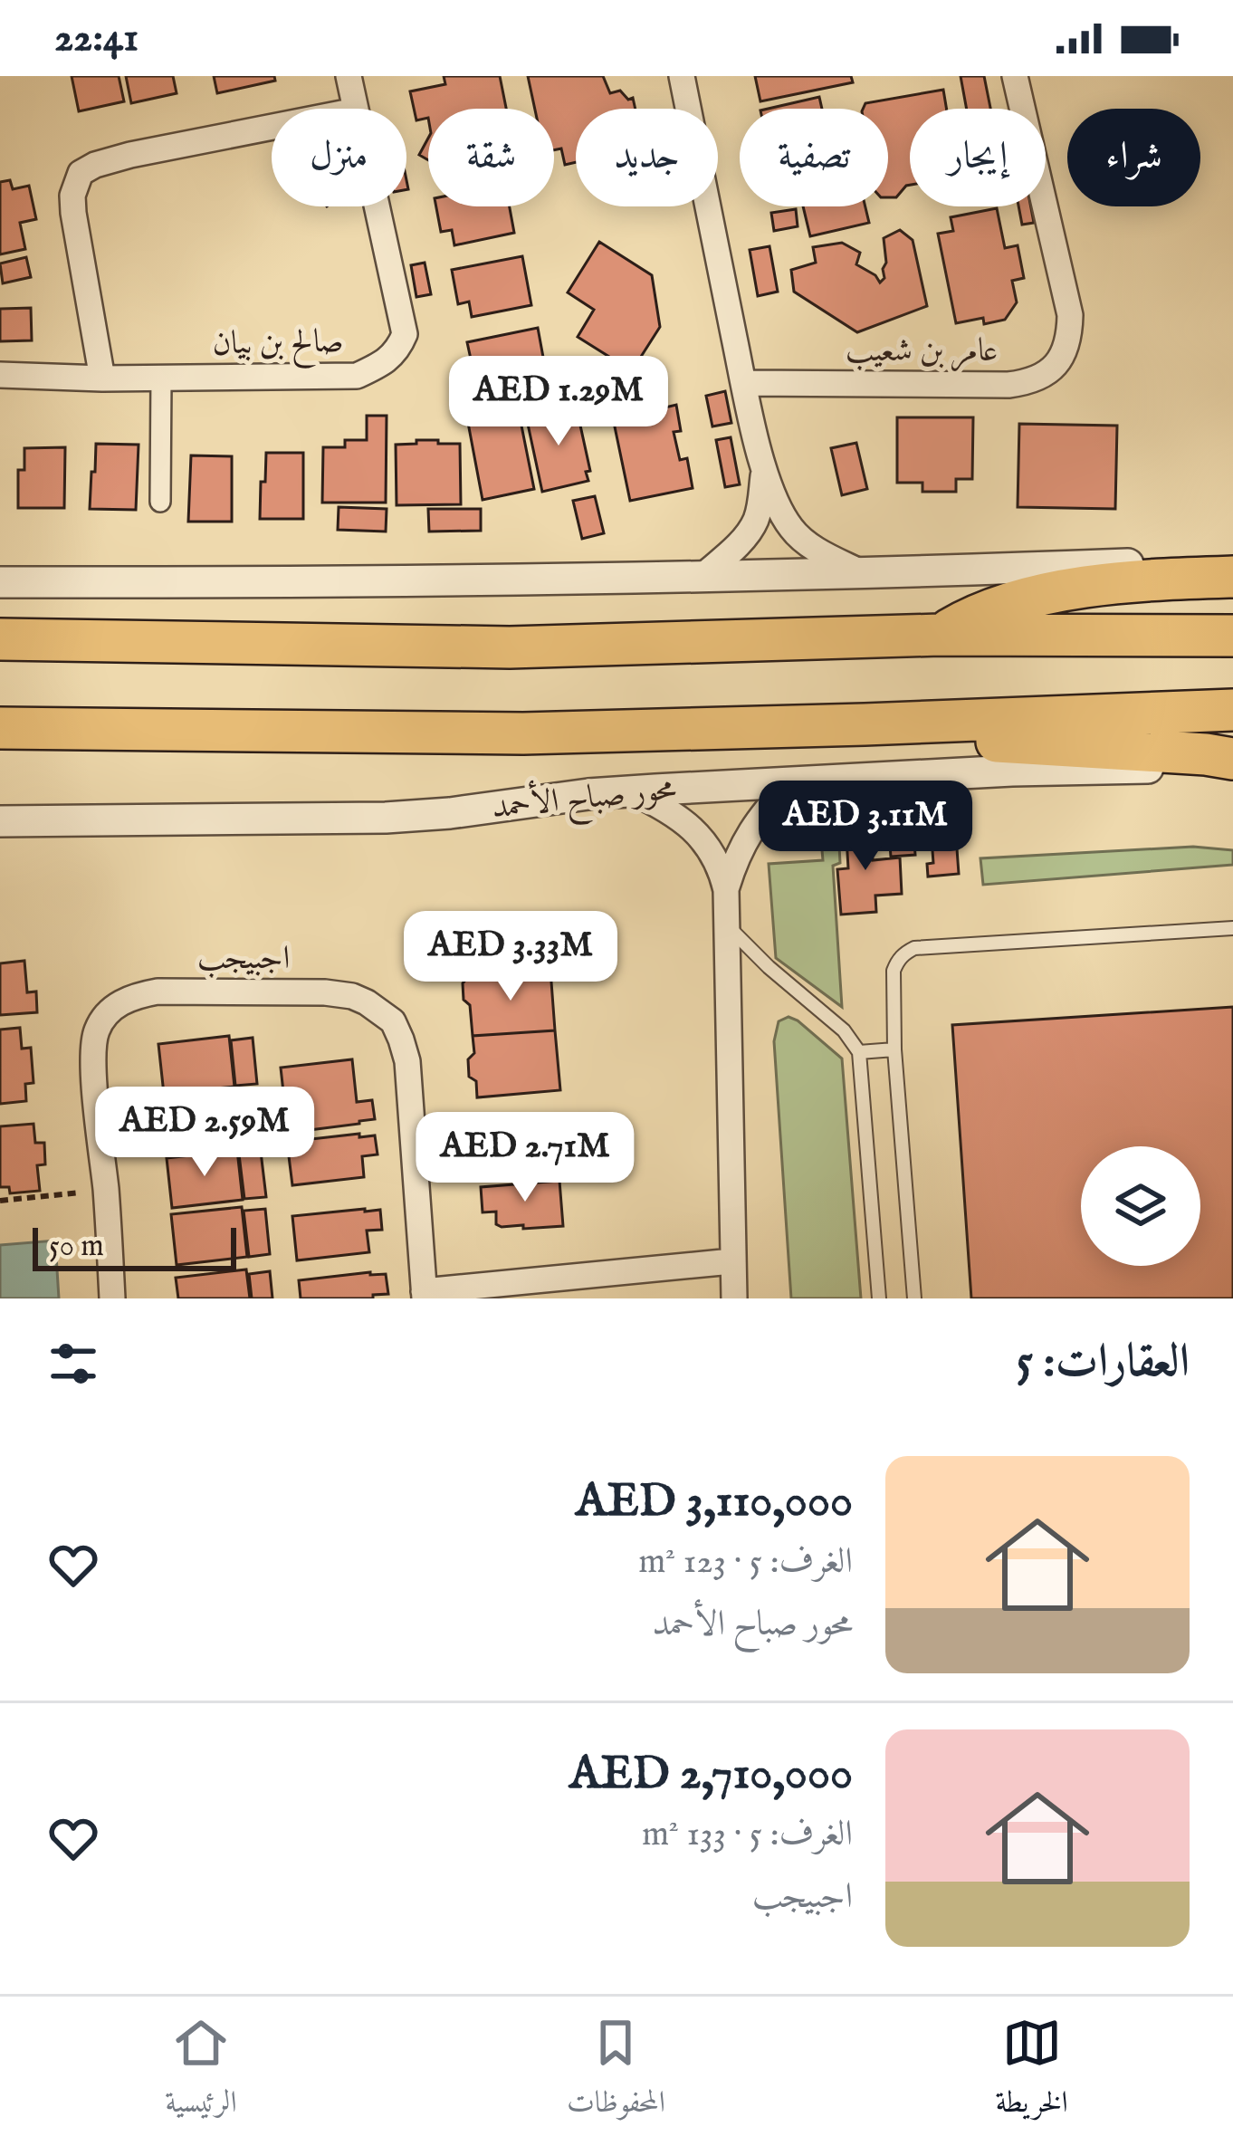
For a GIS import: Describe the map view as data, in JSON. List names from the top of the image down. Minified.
{"streets":{"highway":["محور صباح الأحمد"],"street":["صالح بن بيان","عامر بن شعيب","اجبيجب"]},"scale_bar":"50 m","page":{"status":"22:41","chip":["شراء","إيجار","تصفية","جديد","شقة","منزل"],"price":["AED 1.29M","AED 3.11M","AED 3.33M","AED 2.59M","AED 2.71M"],"scale":"50 m","heading":"العقارات: 5","list":[{"name":"AED 3,110,000","note":"الغرف: 5 · 123 m² · محور صباح الأحمد"},{"name":"AED 2,710,000","note":"الغرف: 5 · 133 m² · اجبيجب"}],"tabs":["الخريطة","المحفوظات","الرئيسية"]}}
